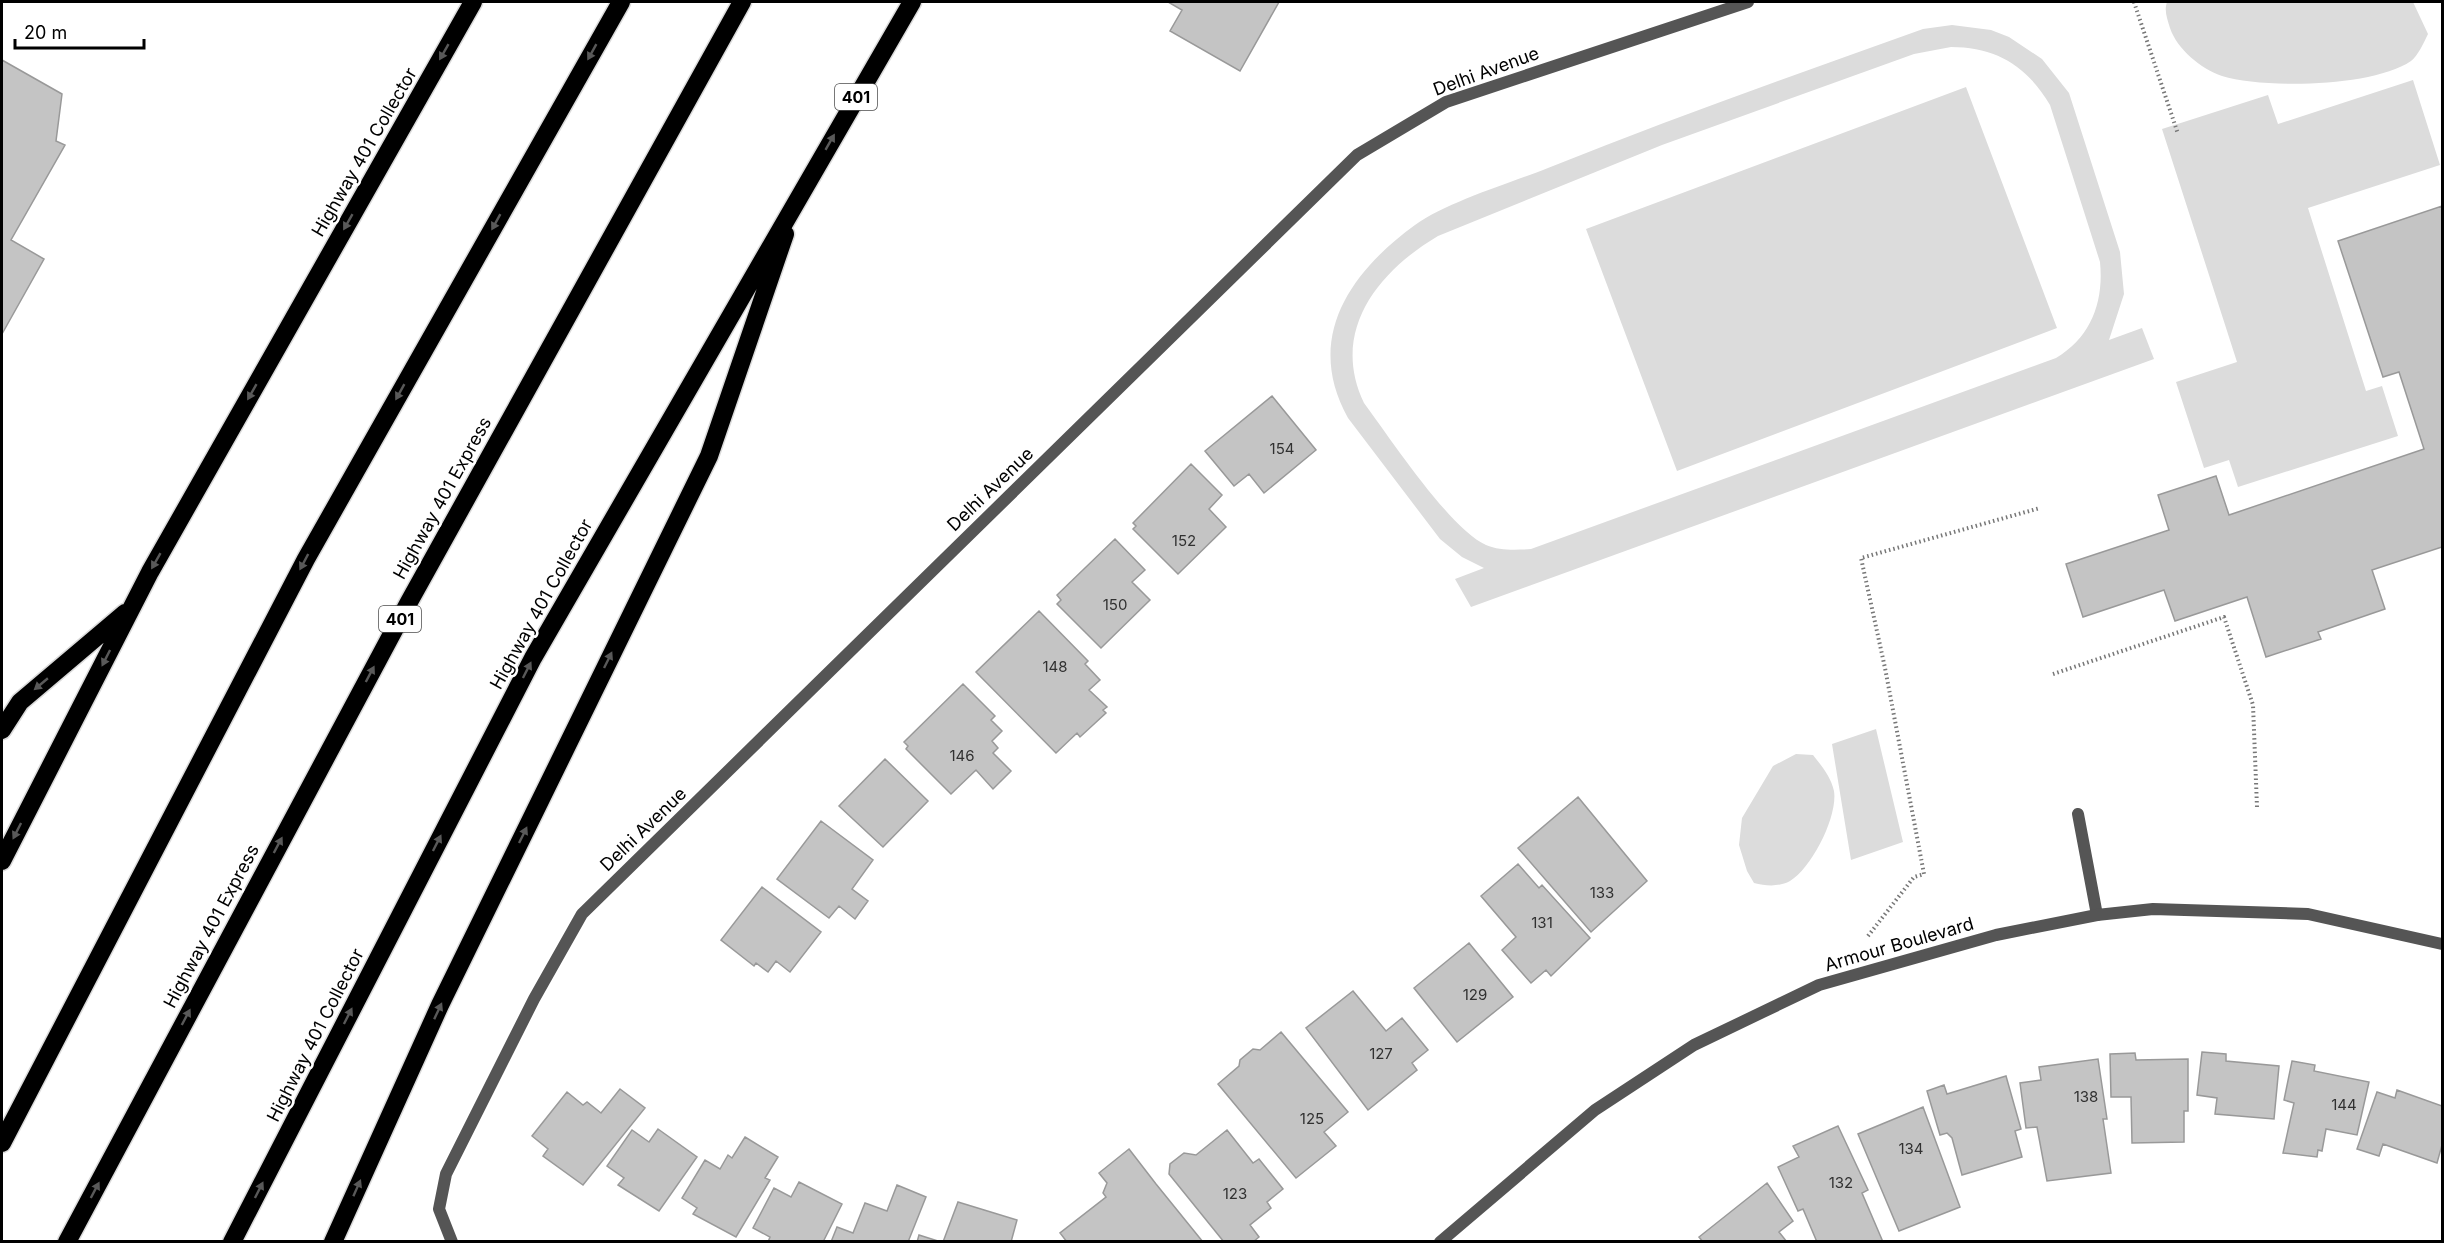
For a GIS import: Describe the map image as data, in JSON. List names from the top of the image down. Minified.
{"streets":{"highway":["401","Highway 401 Collector","Highway 401 Express"],"street":["Delhi Avenue","Armour Boulevard"]},"house_numbers":["154","152","150","148","146","133","131","129","127","138","144","125","134","132","123"],"scale_bar":"20 m"}
